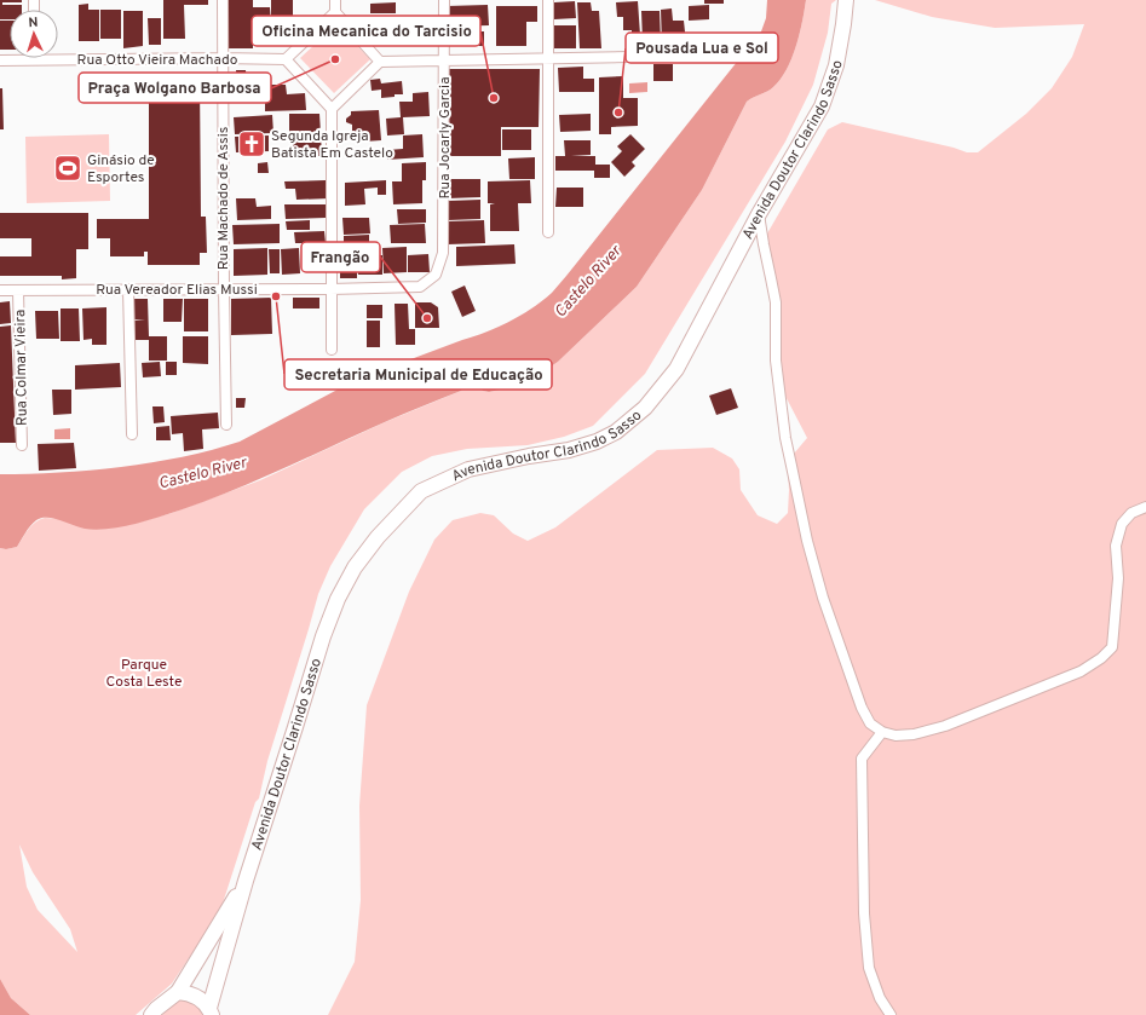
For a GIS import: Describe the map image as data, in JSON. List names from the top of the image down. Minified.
{"streets":{"main road":["Avenida Doutor Clarindo Sasso"],"street":["Rua Otto Vieira Machado","Rua Jocarly Garcia","Rua Machado de Assis","Rua Vereador Elias Mussi","Rua Colmar Vieira"]},"crossings":[["Rua Otto Vieira Machado","Rua Machado de Assis"],["Rua Jocarly Garcia","Rua Vereador Elias Mussi"],["Rua Machado de Assis","Rua Vereador Elias Mussi"],["Rua Vereador Elias Mussi","Rua Colmar Vieira"]],"water":["Castelo River"],"parks":["Parque Costa Leste"],"places":{"other":["Praça Wolgano Barbosa","Oficina Mecanica do Tarcisio","Pousada Lua e Sol","Secretaria Municipal de Educação","Frangão"],"church":["Segunda Igreja Batista Em Castelo"],"sports":["Ginásio de Esportes"]},"north":"top"}
